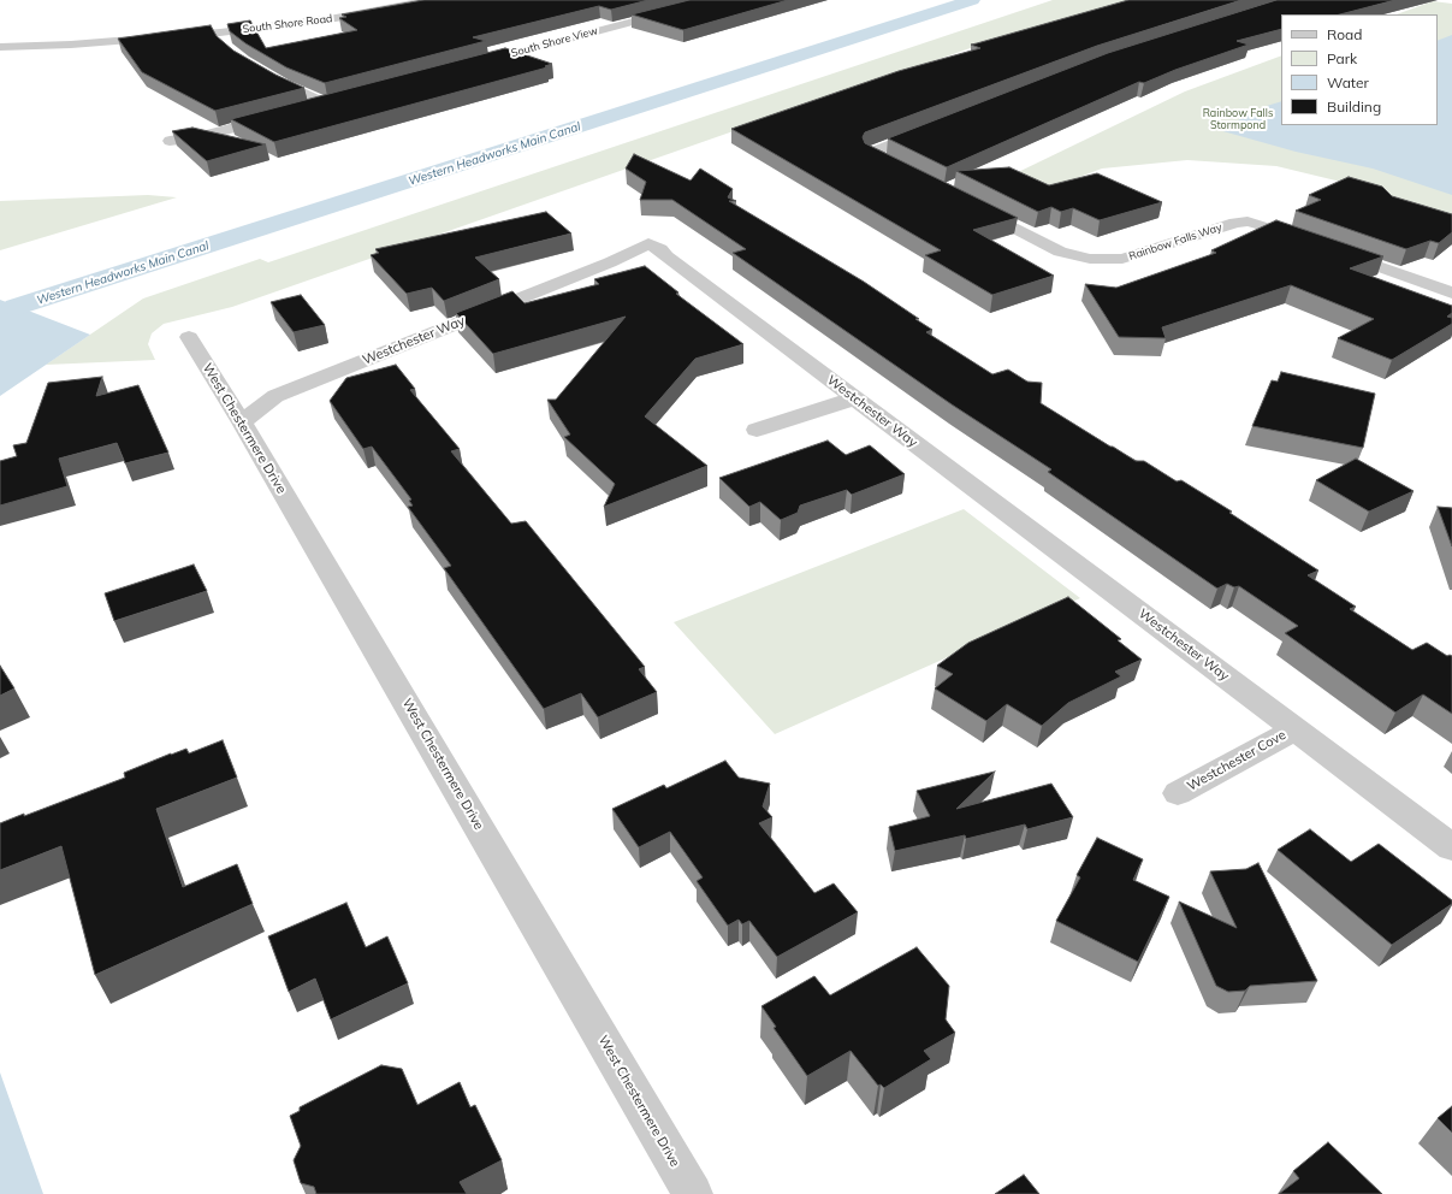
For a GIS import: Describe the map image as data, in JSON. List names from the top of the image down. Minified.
{"streets":{"street":["South Shore Road","South Shore View","Rainbow Falls Way","Westchester Way","West Chestermere Drive","Westchester Cove"]},"crossings":[["Westchester Way","West Chestermere Drive"],["Westchester Way","Westchester Cove"]],"water":["Western Headworks Main Canal"],"parks":["Rainbow Falls Stormpond"],"legend":["Road","Park","Water","Building"]}
